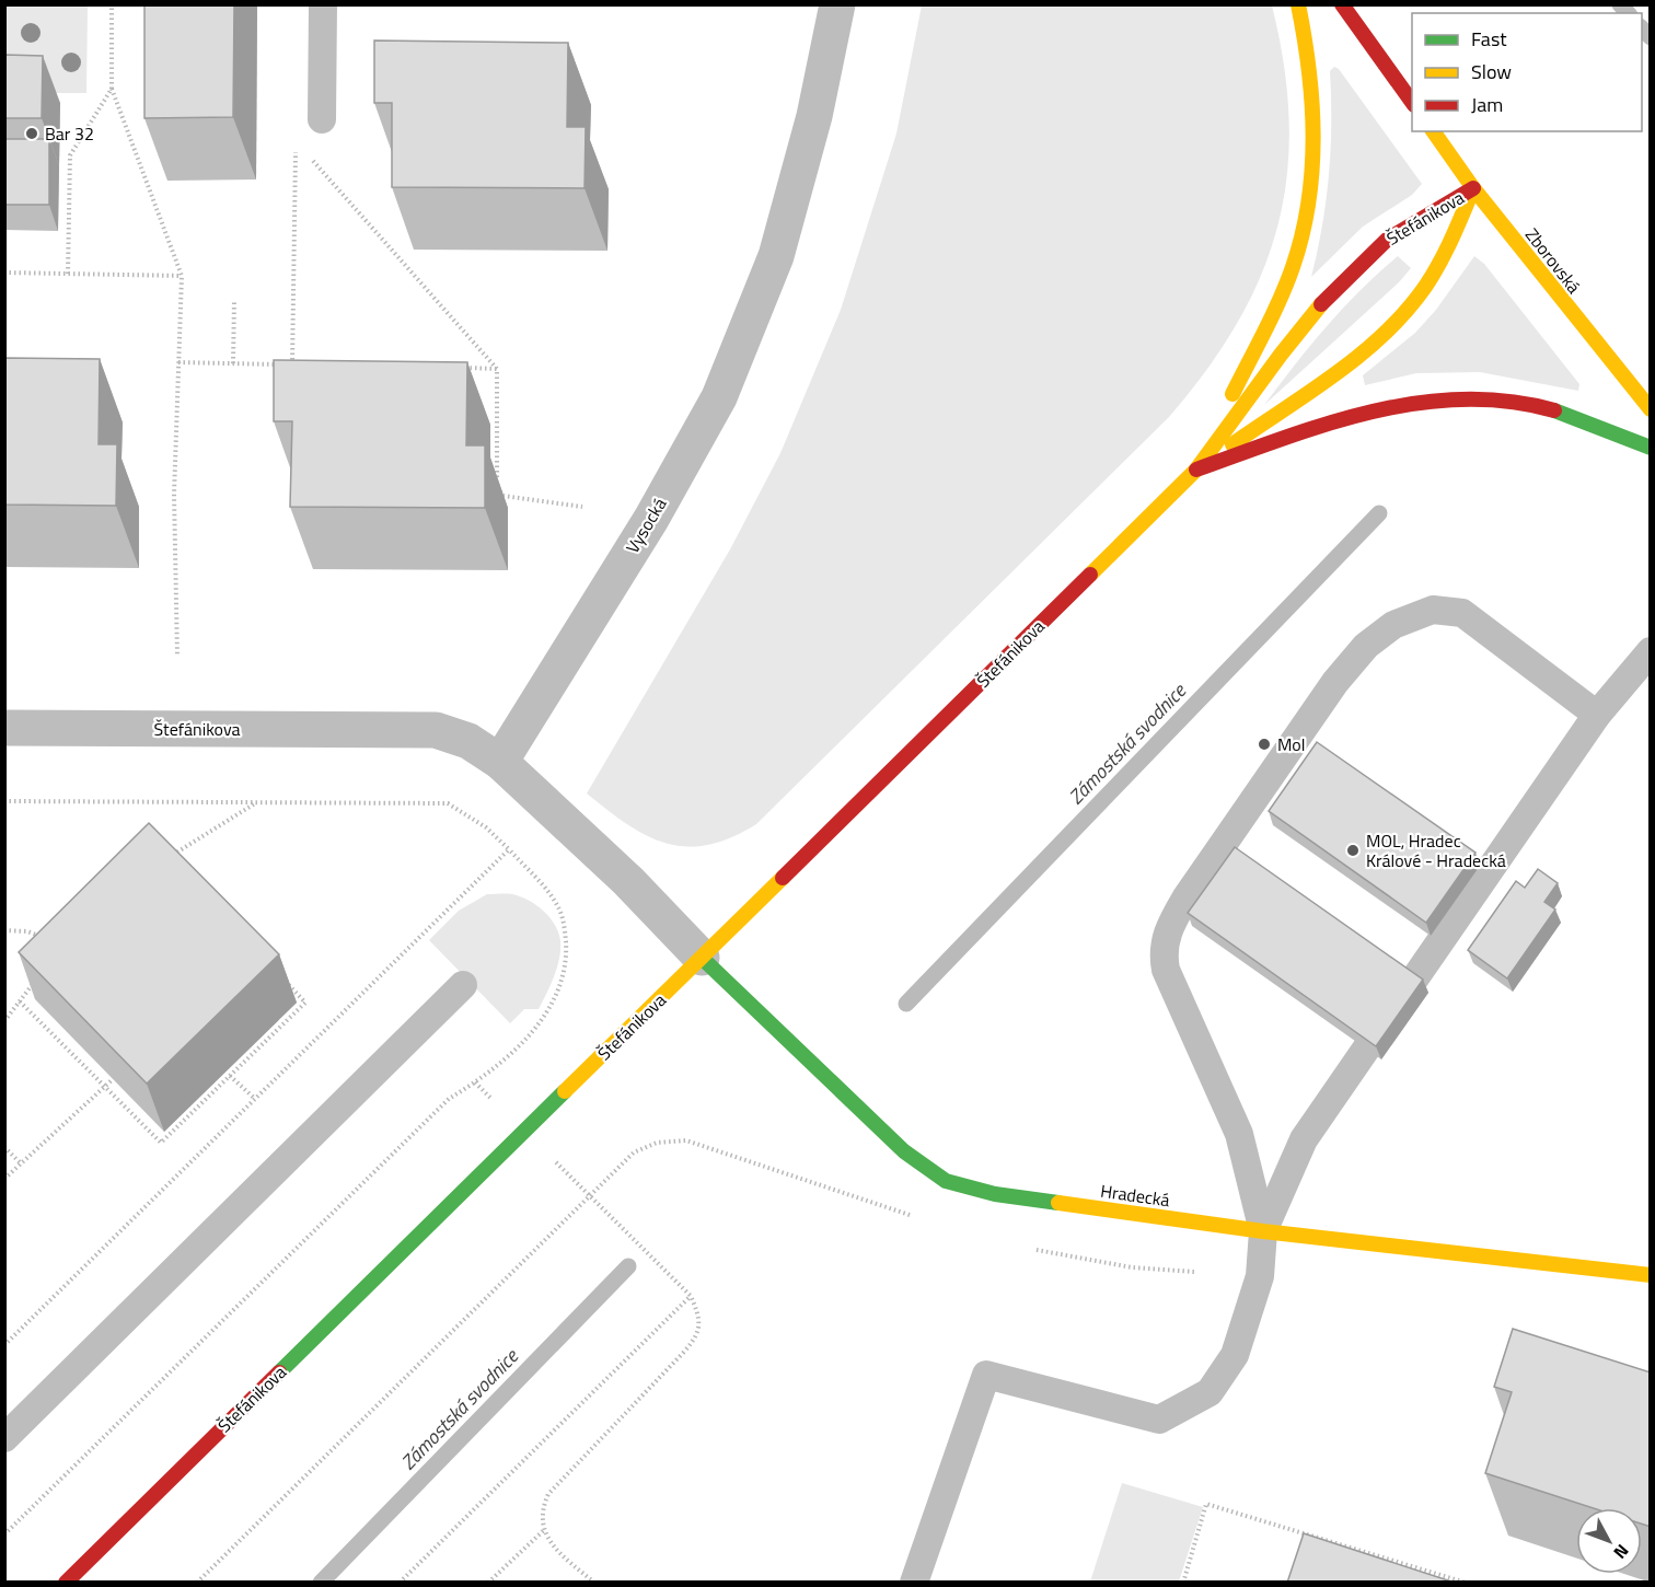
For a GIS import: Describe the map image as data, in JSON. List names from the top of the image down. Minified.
{"streets":{"street":["Štefánikova","Zborovská","Vysocká","Hradecká"]},"crossings":[["Štefánikova","Zborovská"],["Štefánikova","Vysocká"],["Štefánikova","Hradecká"]],"water":["Zámostská svodnice"],"places":["Bar 32","Mol","MOL, Hradec Králové - Hradecká"],"legend":["Fast","Slow","Jam"],"north":"bottom right"}
